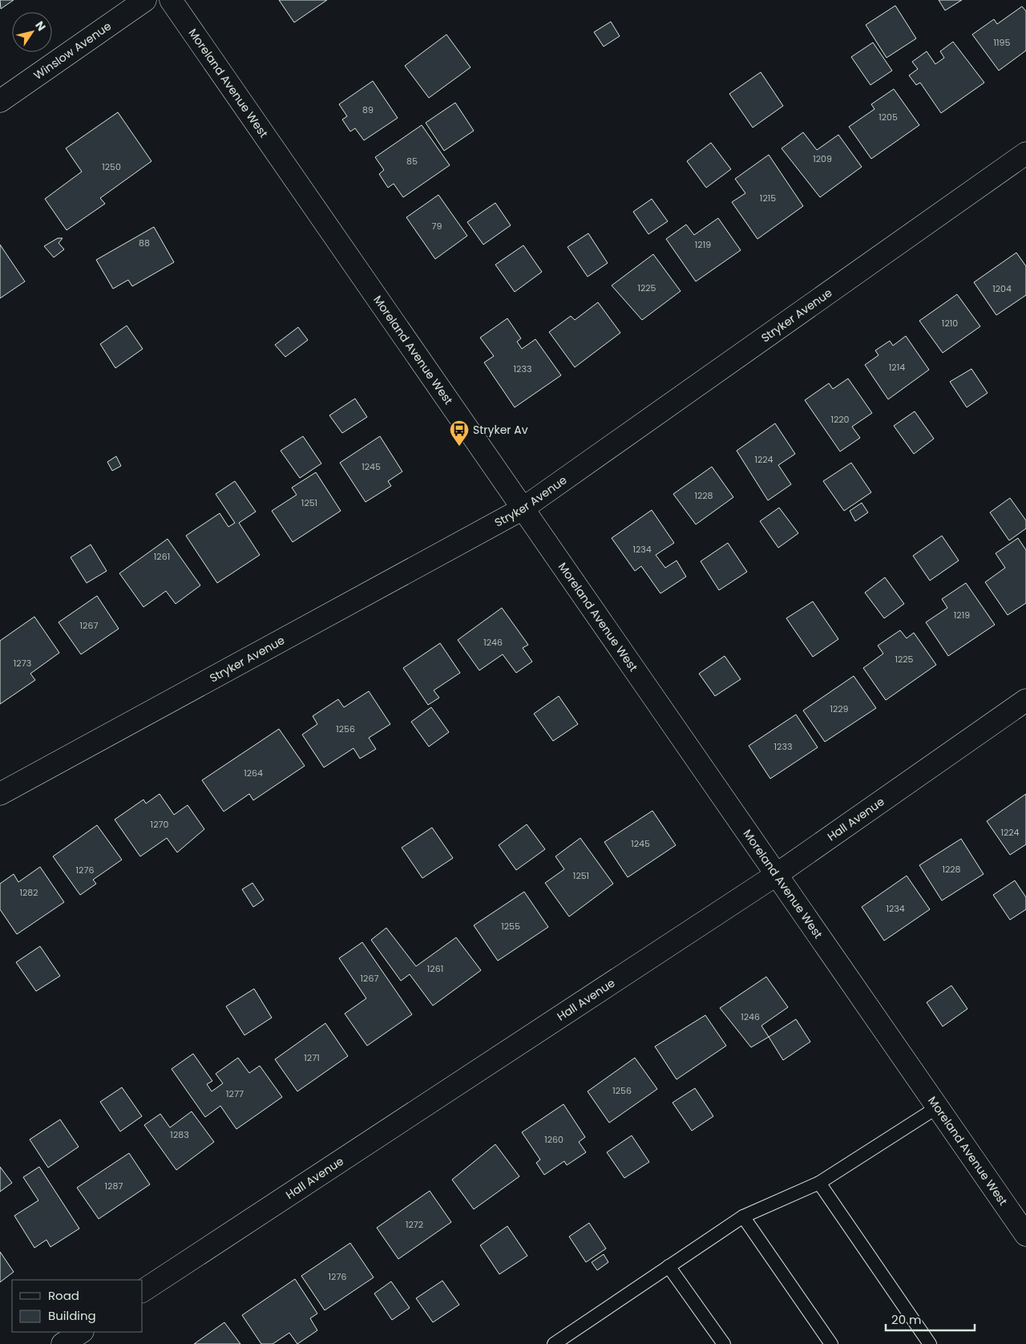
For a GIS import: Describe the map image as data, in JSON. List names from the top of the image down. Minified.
{"streets":{"street":["Winslow Avenue","Moreland Avenue West","Stryker Avenue","Hall Avenue"]},"crossings":[["Moreland Avenue West","Stryker Avenue"],["Moreland Avenue West","Hall Avenue"]],"places":{"bus stop":["Stryker Av"]},"house_numbers":["1195","89","1205","1209","85","1250","1215","79","88","1219","1225","1204","1210","1214","1233","1220","1224","1245","1228","1251","1234","1261","1219","1267","1246","1225","1273","1229","1256","1233","1264","1270","1224","1245","1228","1276","1251","1282","1234","1255","1261","1267","1246","1271","1256","1277","1283","1260","1287","1272","1276"],"legend":["Road","Building"],"scale_bar":"20 m","north":"top right"}
